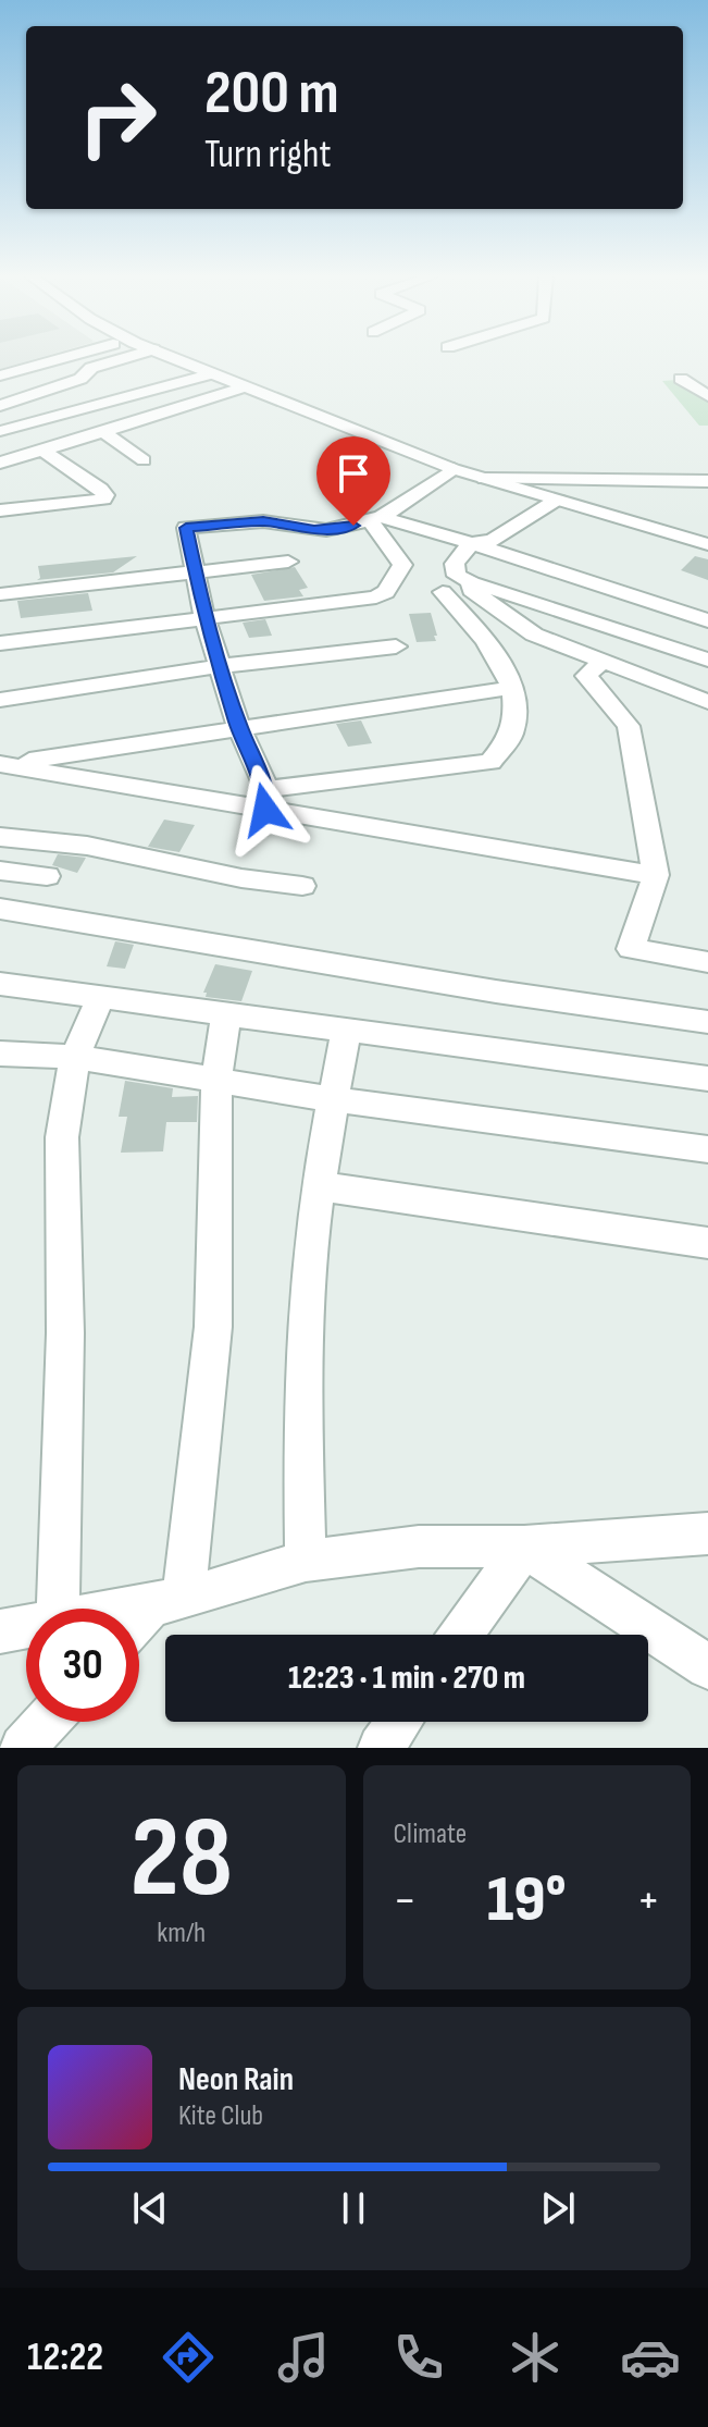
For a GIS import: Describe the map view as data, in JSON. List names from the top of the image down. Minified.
{"page":{"turn":["200 m","Turn right"],"limit":"30","trip":"12:23 · 1 min · 270 m","tile":[["28","km/h"],"Climate"],"heat":["−","19°","+"],"song":["Neon Rain","Kite Club"],"tabs":"12:22"}}
